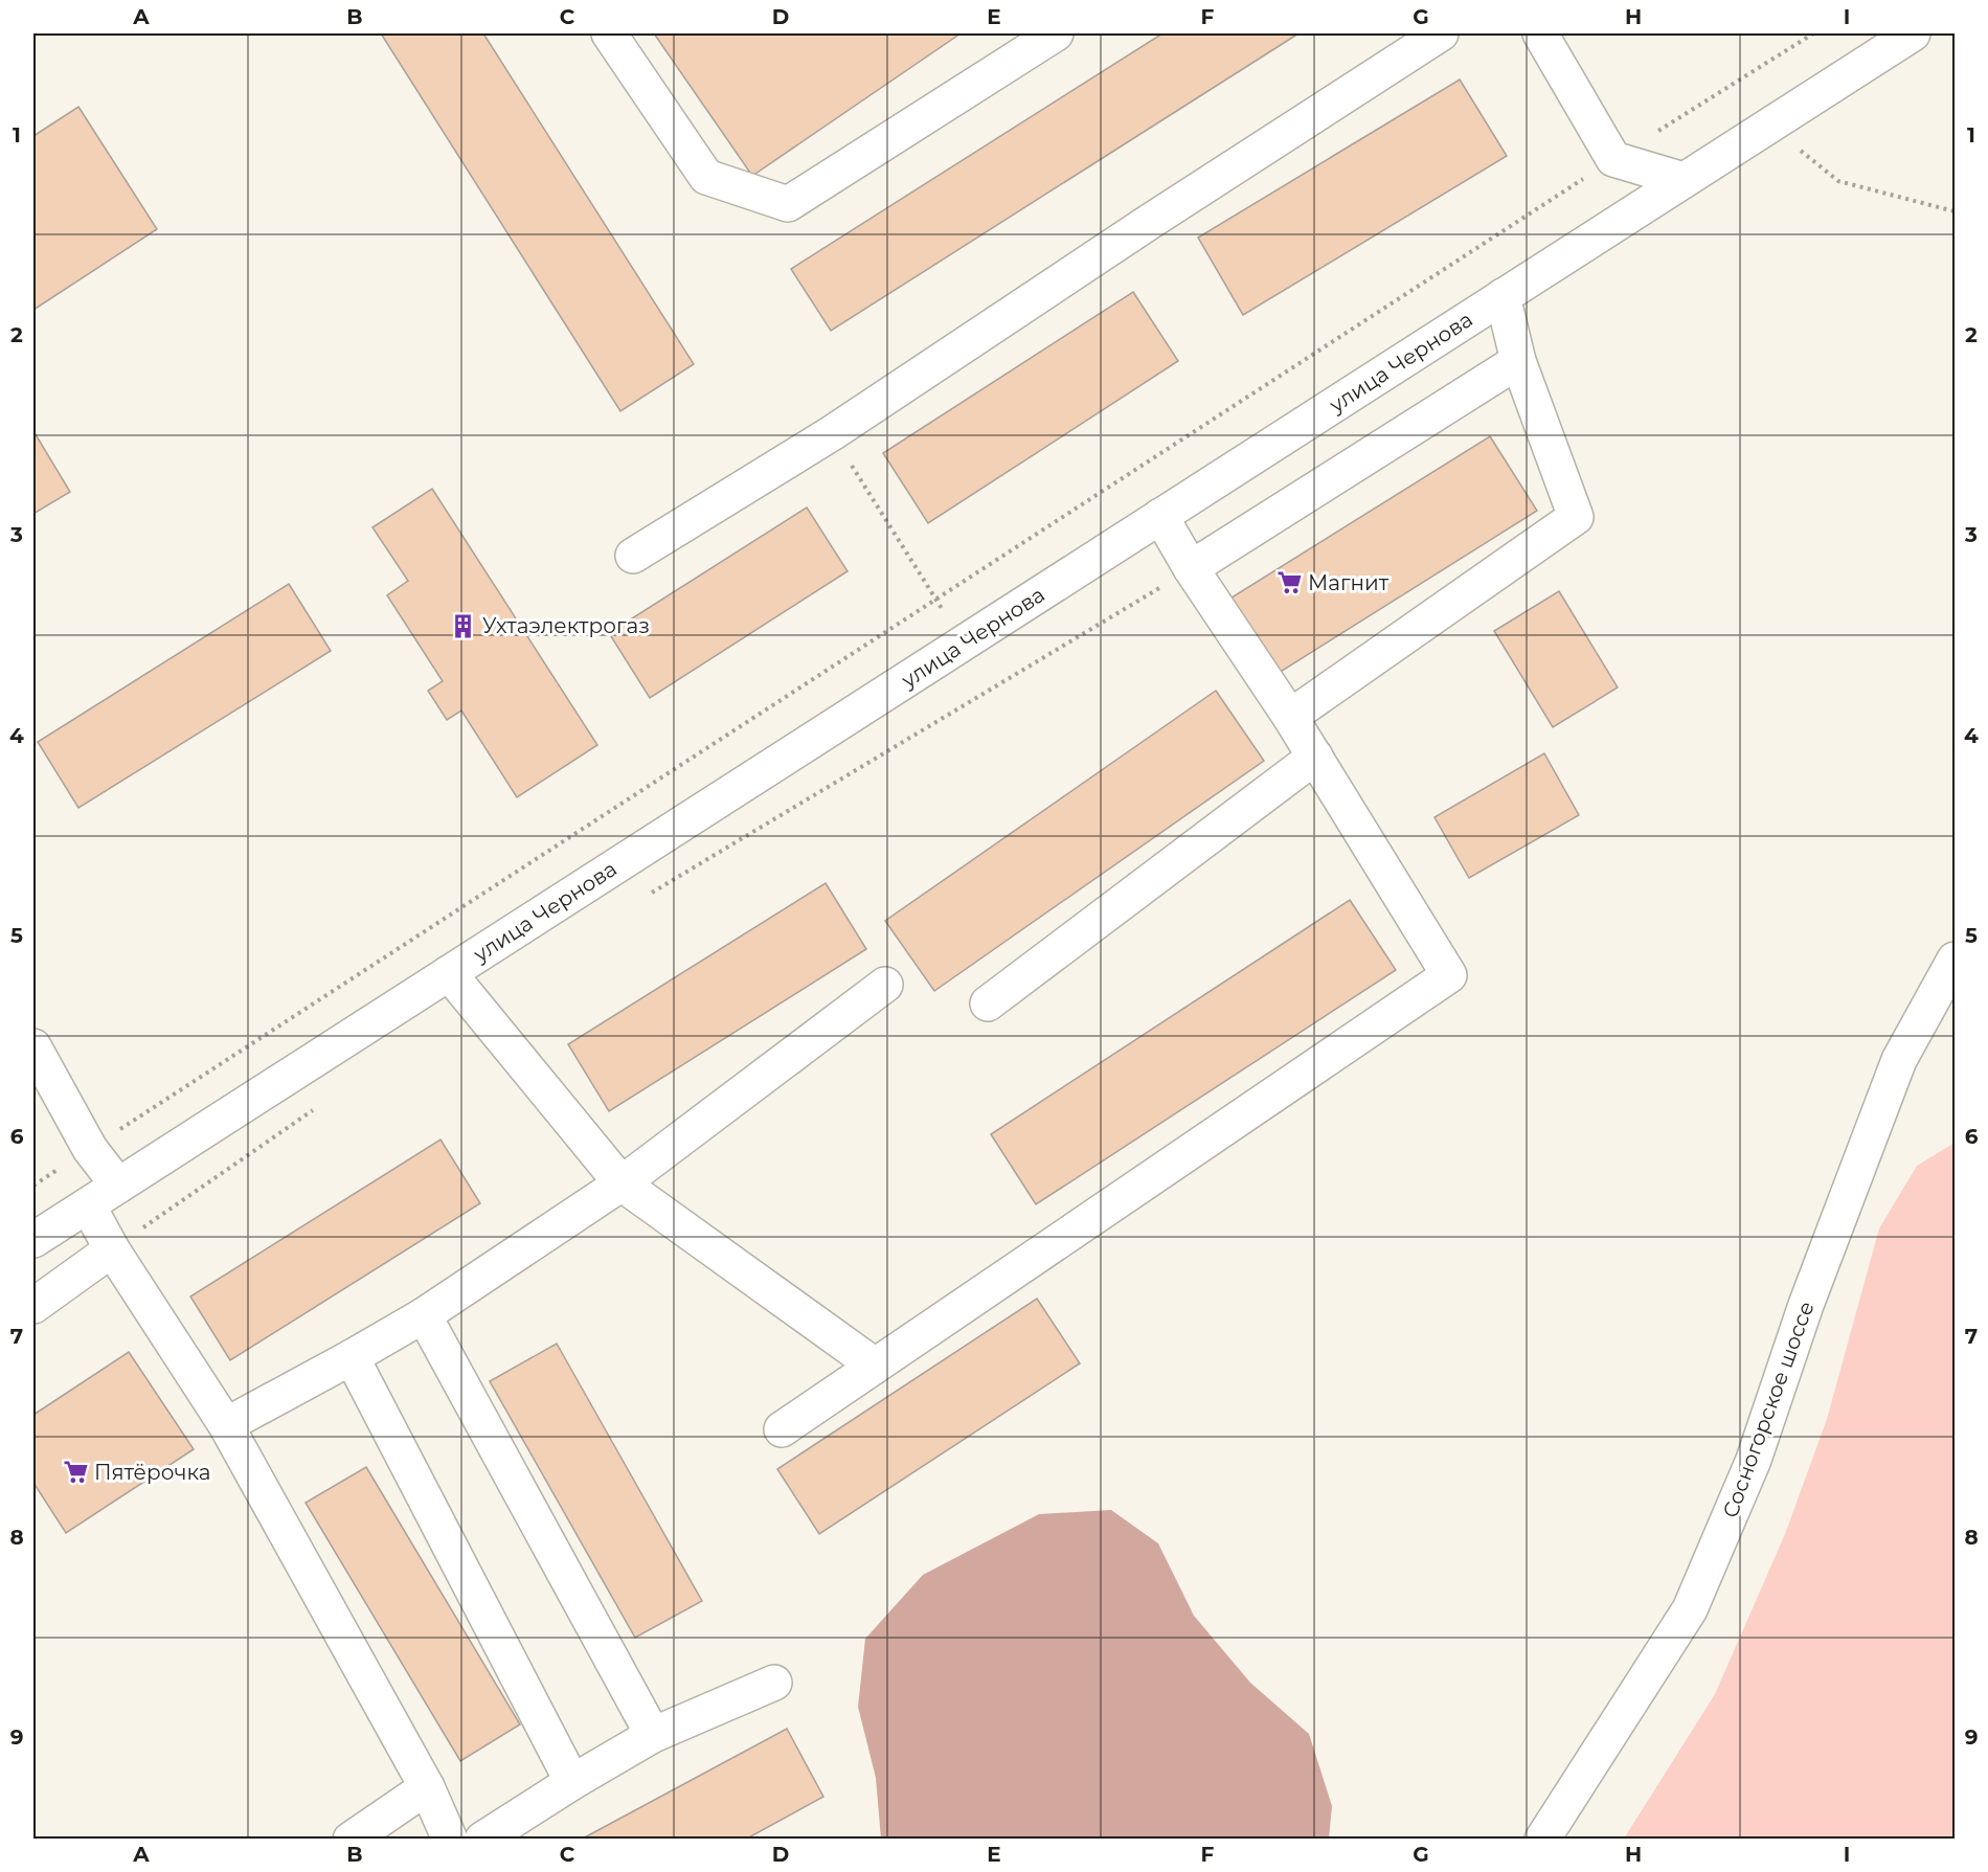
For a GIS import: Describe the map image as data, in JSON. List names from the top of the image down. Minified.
{"streets":{"street":["улица Чернова","Сосногорское шоссе"]},"places":{"supermarket":["Магнит","Пятёрочка"],"building":["Ухтаэлектрогаз"]},"grid":{"columns":["A","B","C","D","E","F","G","H","I"],"rows":["1","2","3","4","5","6","7","8","9"]}}
